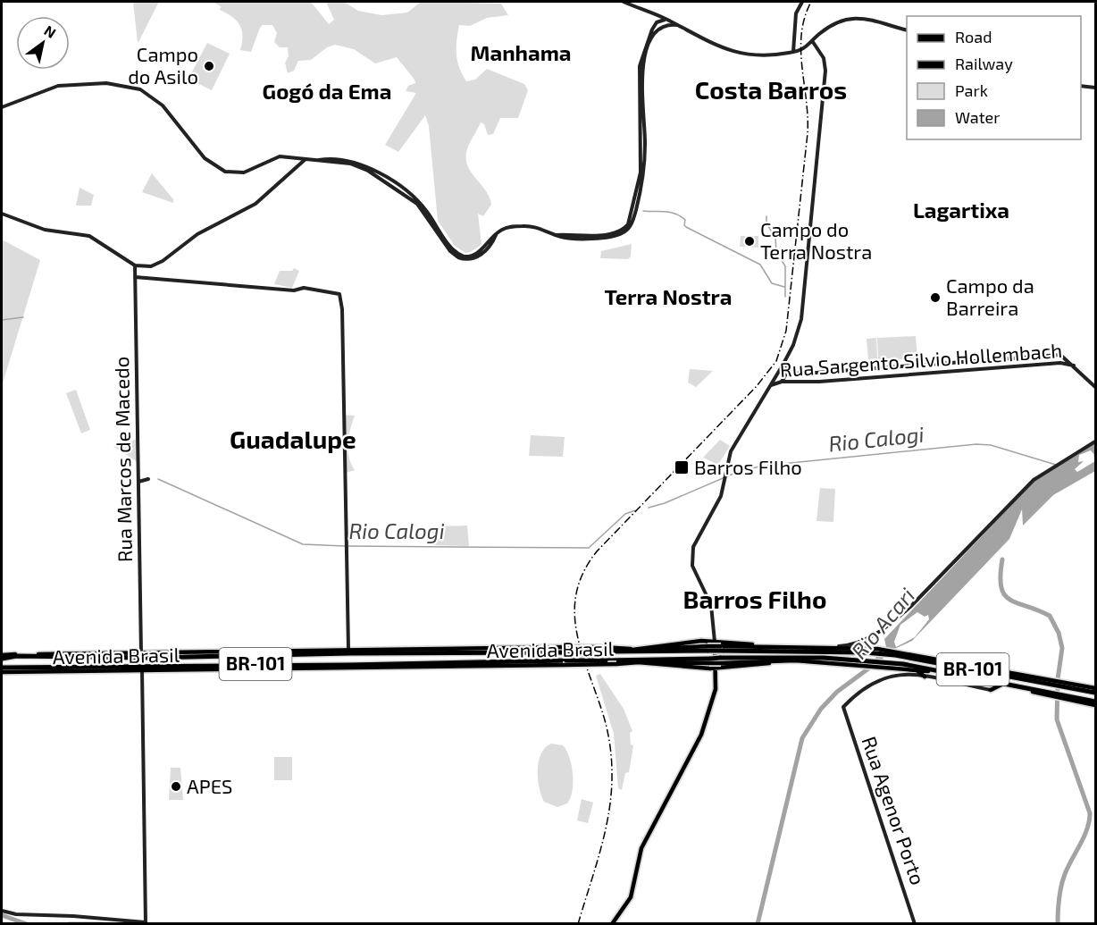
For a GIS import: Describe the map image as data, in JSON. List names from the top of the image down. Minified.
{"streets":{"highway":["Avenida Brasil","BR-101"],"main road":["Rua Sargento Silvio Hollembach","Rua Marcos de Macedo","Rua Agenor Porto"]},"crossings":[["Rua Marcos de Macedo","Avenida Brasil"],["Avenida Brasil","Rua Agenor Porto"]],"districts":["Manhama","Costa Barros","Gogó da Ema","Lagartixa","Terra Nostra","Guadalupe","Barros Filho"],"water":["Rio Calogi","Rio Acari"],"places":{"other":["Campo do Asilo","Campo do Terra Nostra","Campo da Barreira","APES"],"transit":["Barros Filho"]},"legend":["Road","Railway","Park","Water"],"north":"top right"}
